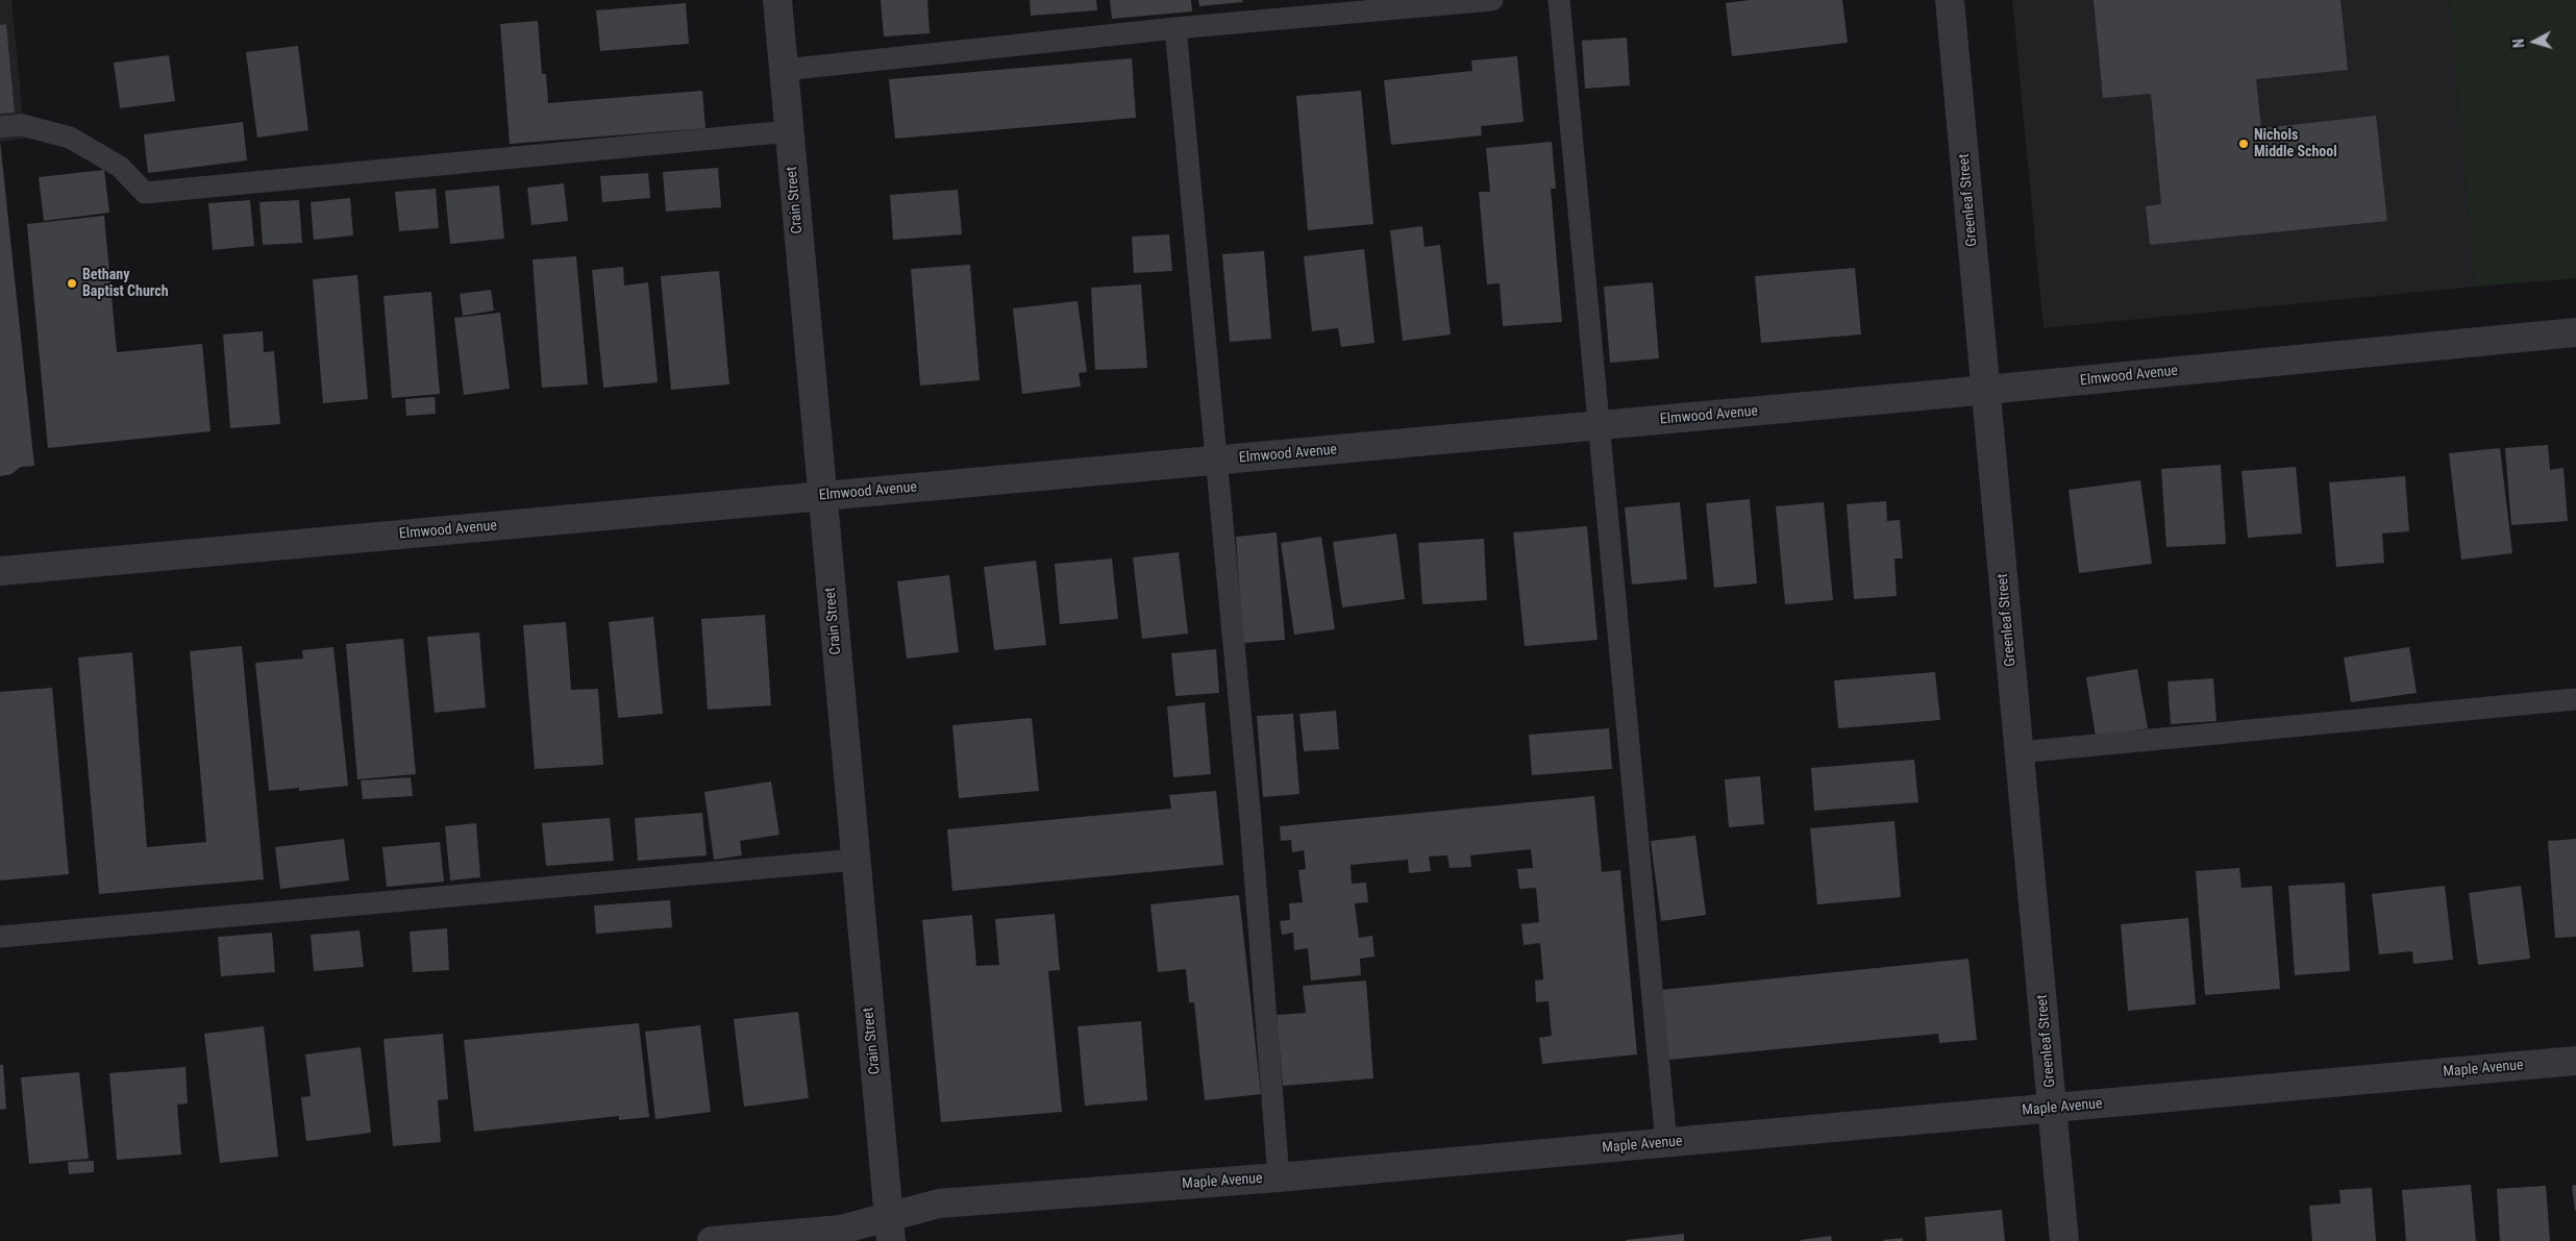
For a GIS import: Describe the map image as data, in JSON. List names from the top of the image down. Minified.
{"streets":{"street":["Crain Street","Greenleaf Street","Elmwood Avenue","Maple Avenue"]},"crossings":[["Crain Street","Elmwood Avenue"],["Crain Street","Maple Avenue"],["Greenleaf Street","Elmwood Avenue"],["Greenleaf Street","Maple Avenue"]],"places":["Nichols Middle School","Bethany Baptist Church"],"north":"left"}
